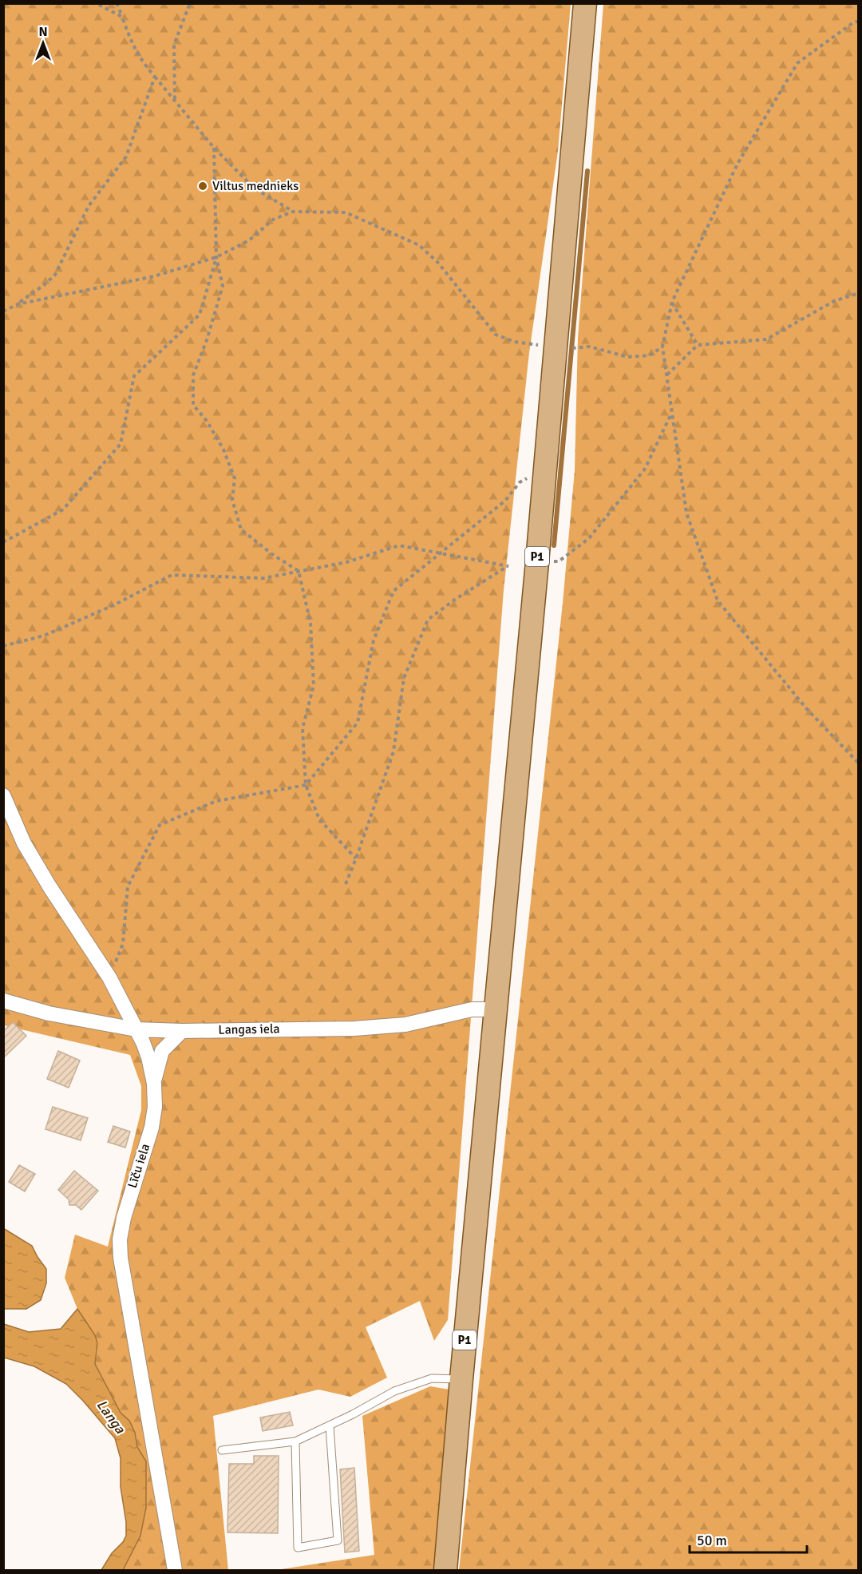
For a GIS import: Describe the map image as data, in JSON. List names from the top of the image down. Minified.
{"streets":{"main road":["P1"],"street":["Langas iela","Līču iela"]},"crossings":[["P1","Langas iela"],["Langas iela","Līču iela"]],"water":["Langa"],"places":["Viltus mednieks"],"scale_bar":"50 m","north":"top"}
